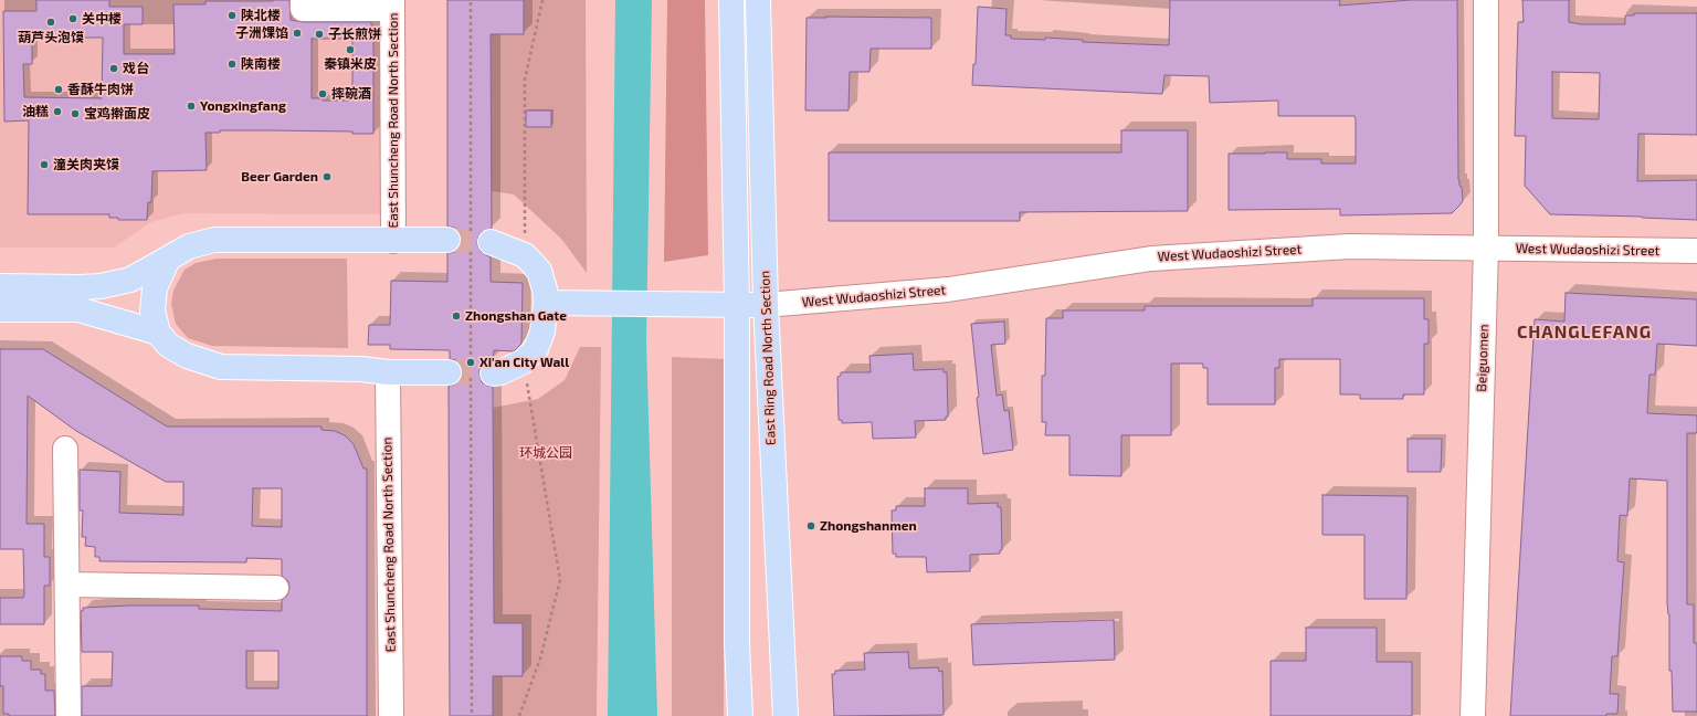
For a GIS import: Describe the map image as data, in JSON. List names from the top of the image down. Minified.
{"streets":{"main road":["East Ring Road North Section"],"street":["East Shuncheng Road North Section","West Wudaoshizi Street","Beiguomen"]},"crossings":[["West Wudaoshizi Street","East Ring Road North Section"],["West Wudaoshizi Street","Beiguomen"]],"districts":["CHANGLEFANG"],"parks":["环城公园"],"places":["陕北楼","关中楼","葫芦头泡馍","子洲馃馅","子长煎饼","秦镇米皮","陕南楼","戏台","香酥牛肉饼","摔碗酒","Yongxingfang","油糕","宝鸡擀面皮","潼关肉夹馍","Beer Garden","Zhongshan Gate","Xi'an City Wall","Zhongshanmen"]}
